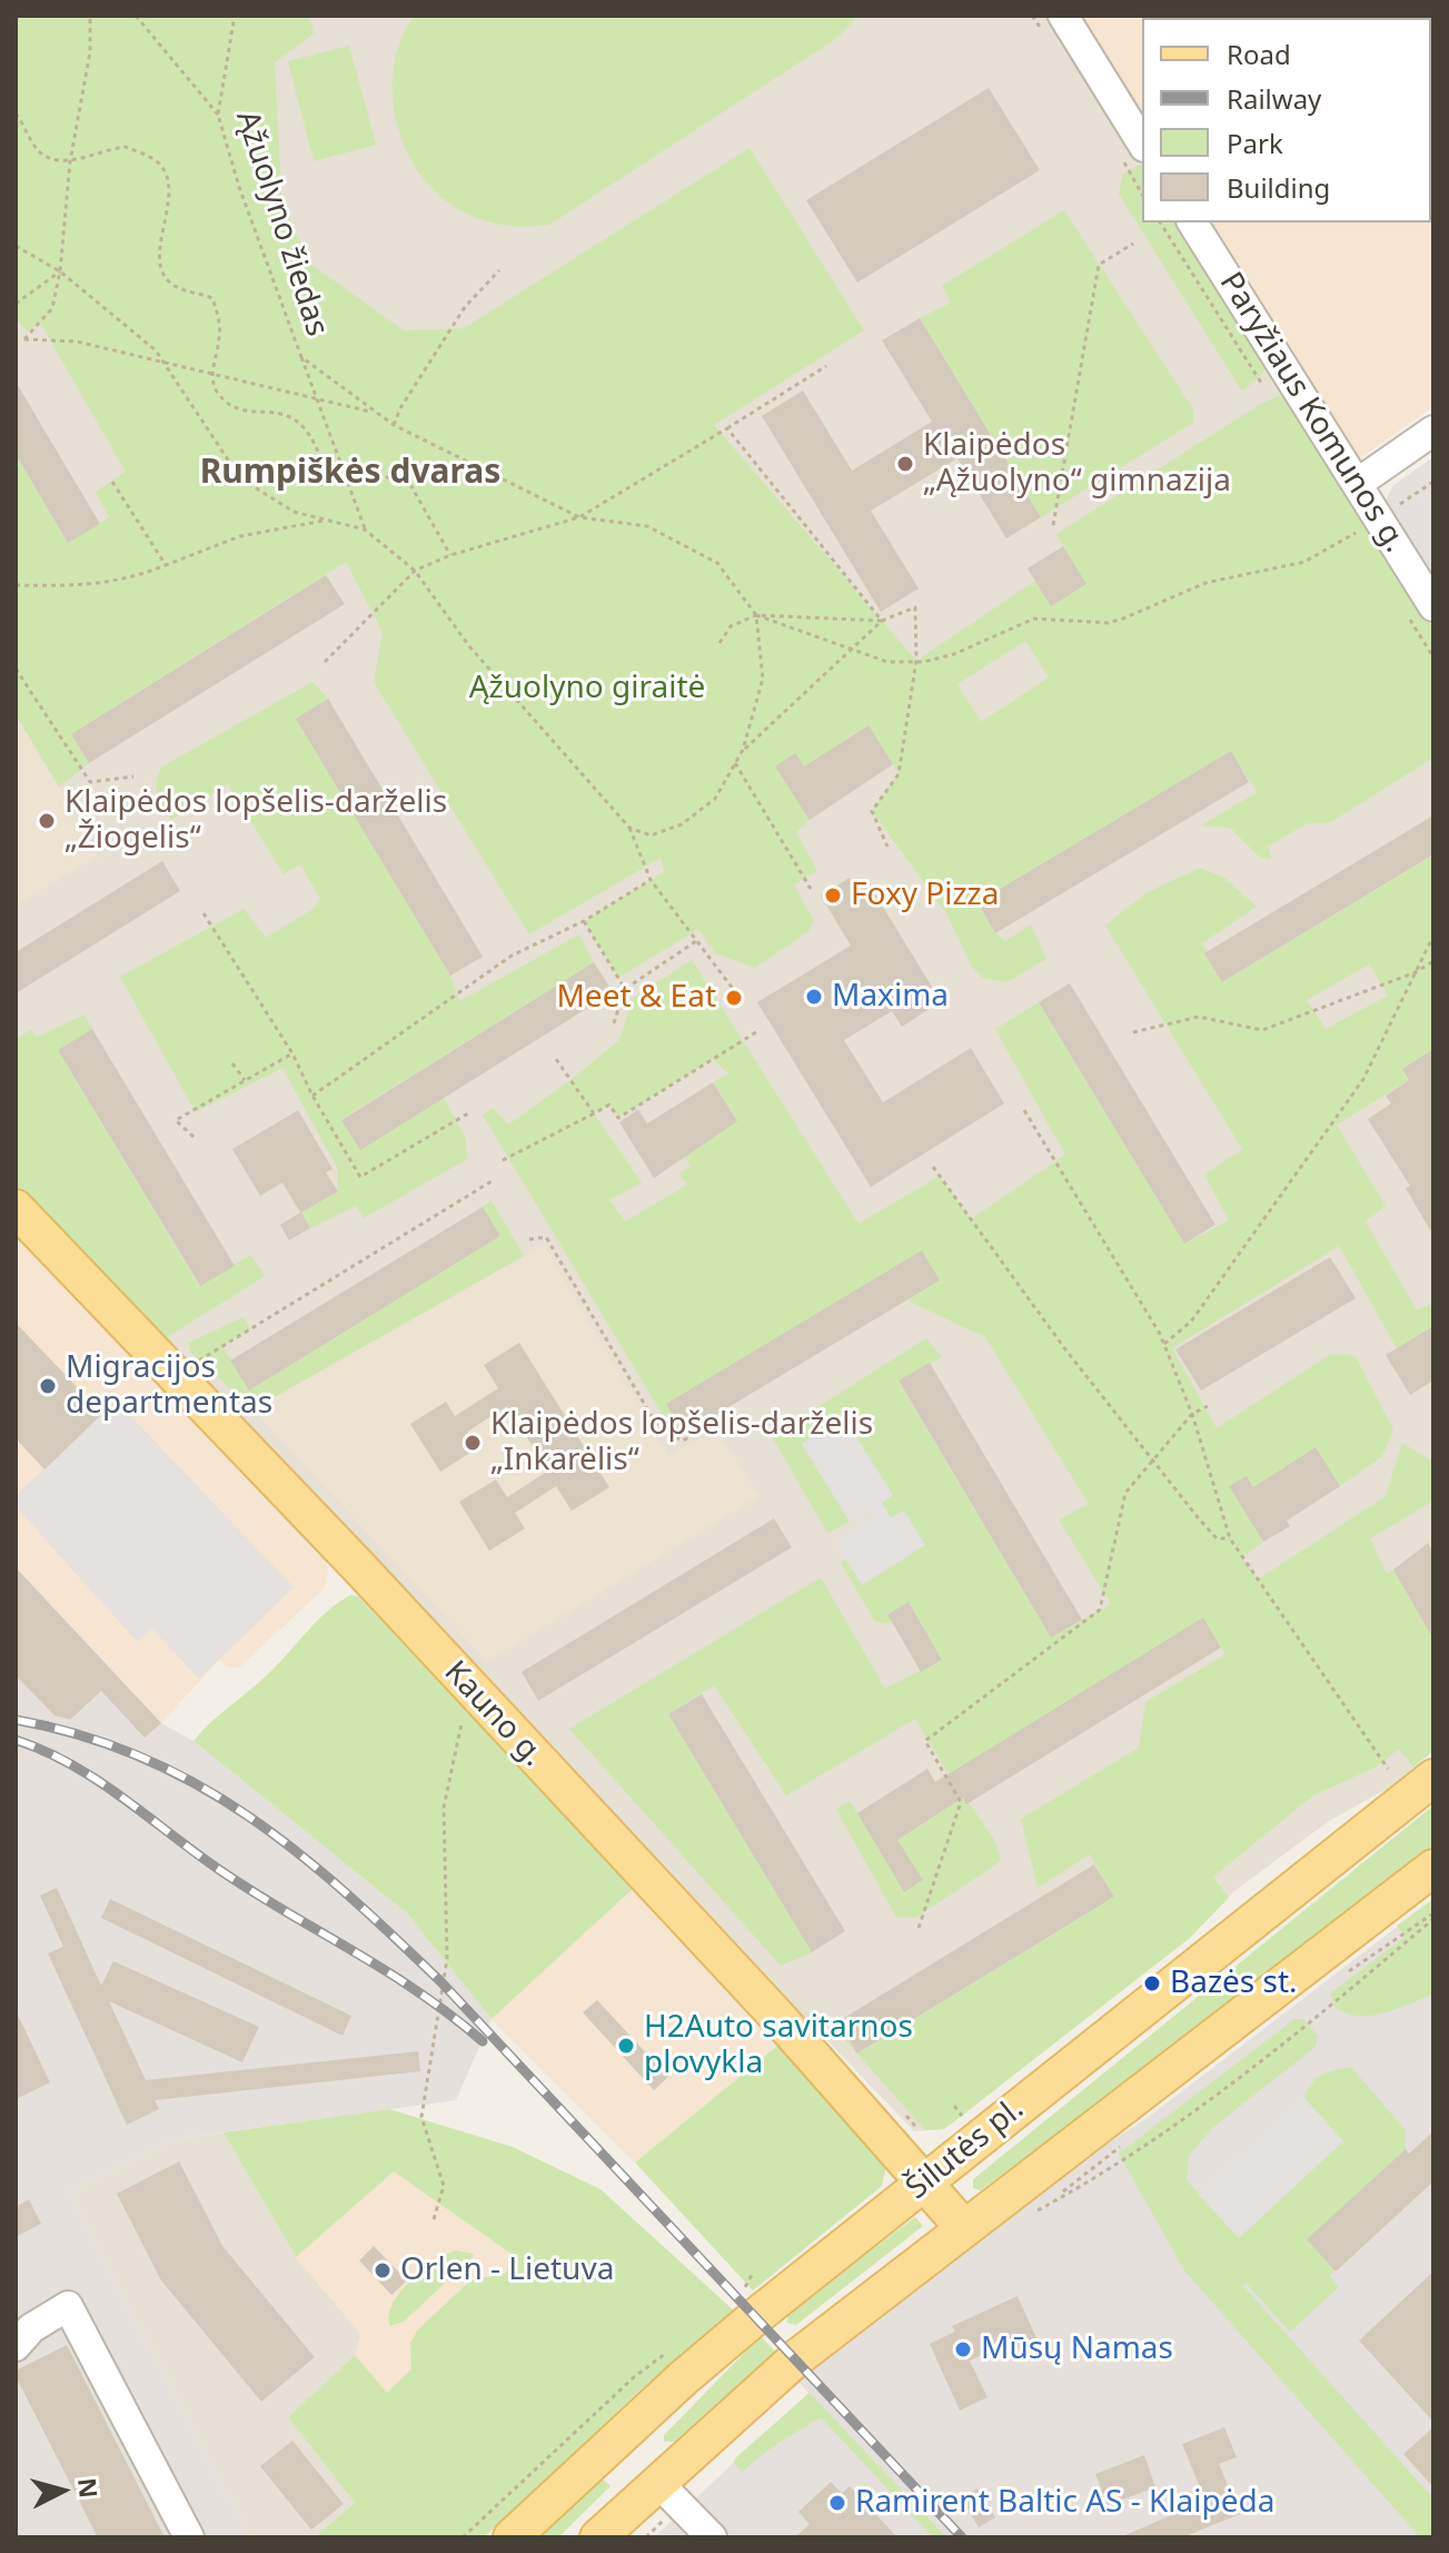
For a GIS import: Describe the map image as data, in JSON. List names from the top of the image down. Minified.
{"streets":{"main road":["Kauno g.","Šilutės pl."],"street":["Paryžiaus Komunos g."],"path":["Ąžuolyno žiedas"]},"crossings":[["Kauno g.","Šilutės pl."]],"districts":["Rumpiškės dvaras"],"parks":["Ąžuolyno giraitė"],"places":["Klaipėdos „Ąžuolyno“ gimnazija","Klaipėdos lopšelis-darželis „Žiogelis“","Foxy Pizza","Maxima","Meet & Eat","Migracijos departmentas","Klaipėdos lopšelis-darželis „Inkarėlis“","Bazės st.","H2Auto savitarnos plovykla","Orlen - Lietuva","Mūsų Namas","Ramirent Baltic AS - Klaipėda"],"legend":["Road","Railway","Park","Building"],"north":"right"}
